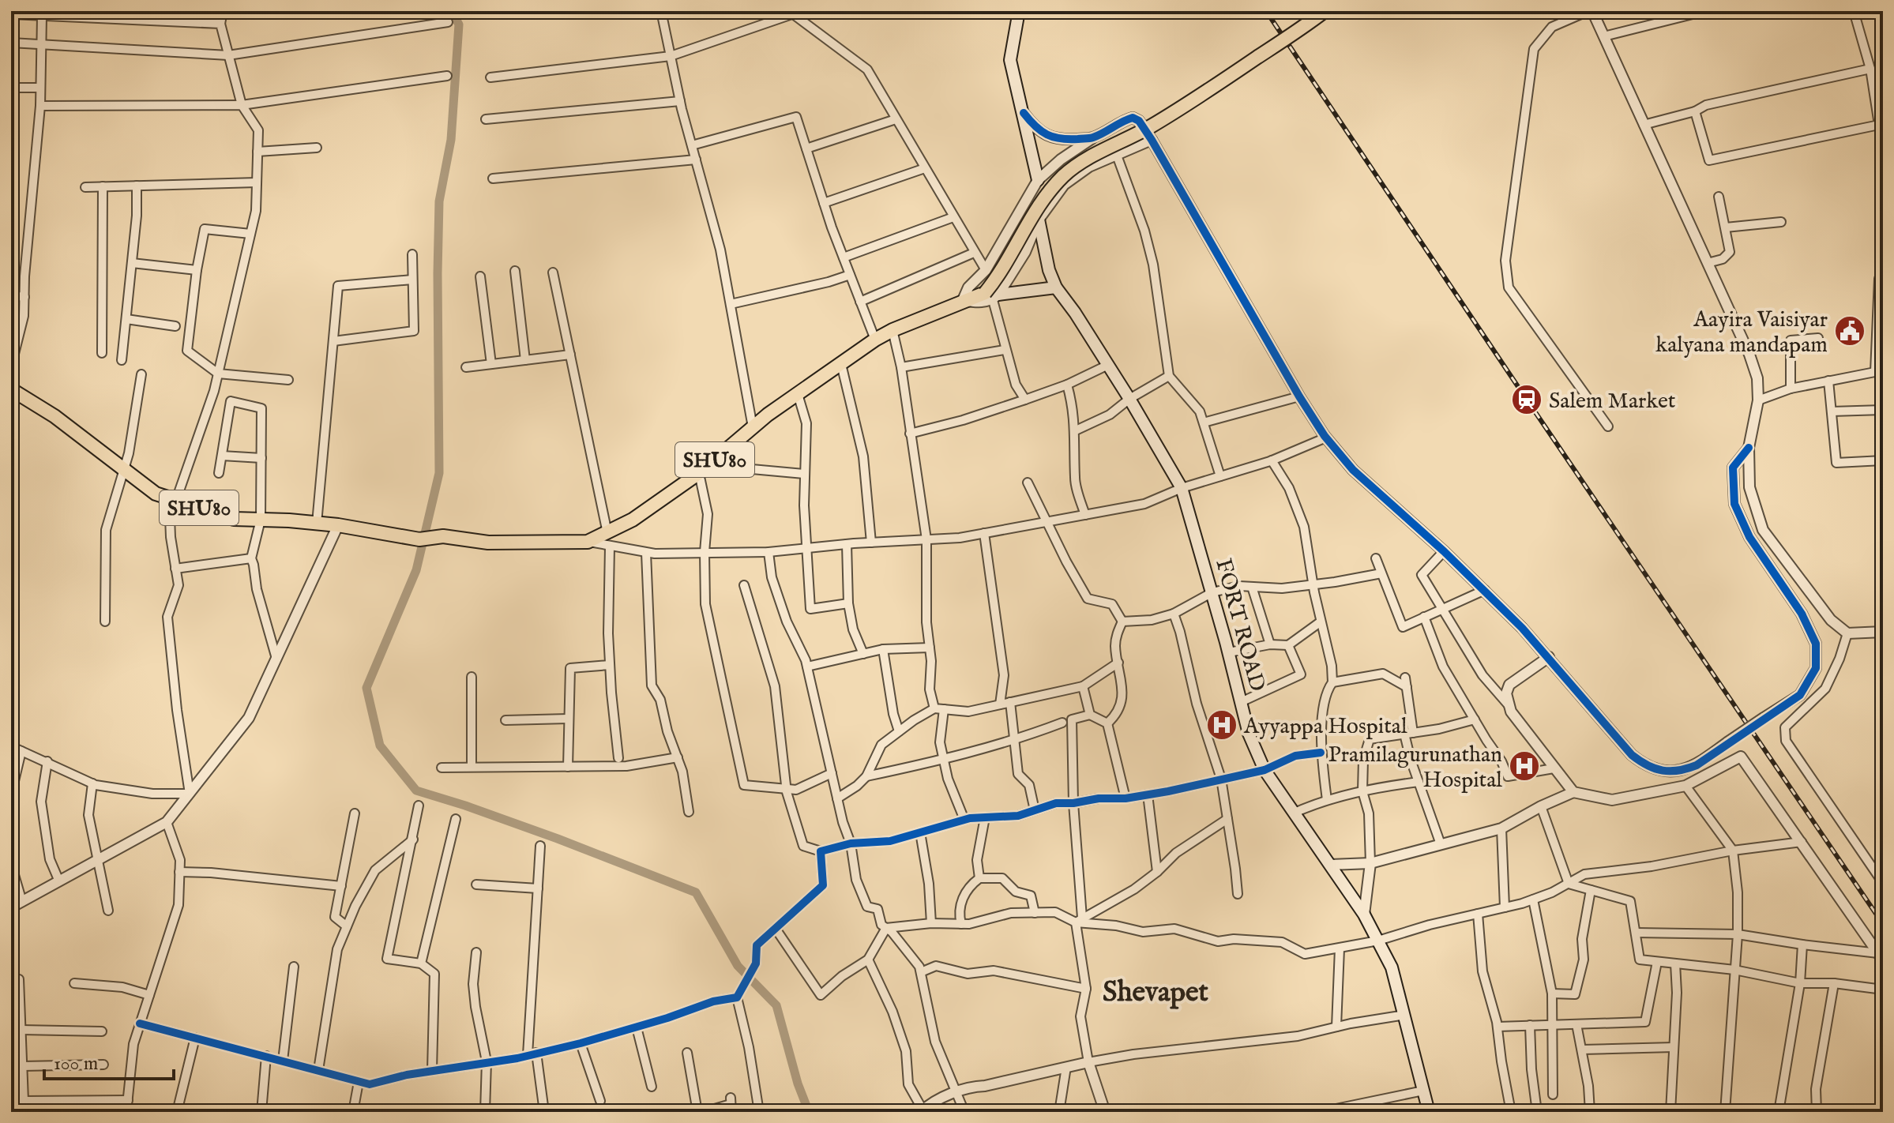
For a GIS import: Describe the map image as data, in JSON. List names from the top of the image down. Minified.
{"streets":{"main road":["SHU80","FORT ROAD"]},"districts":["Shevapet"],"places":{"public building":["Aayira Vaisiyar kalyana mandapam"],"station":["Salem Market"],"hospital":["Ayyappa Hospital","Pramilagurunathan Hospital"]},"scale_bar":"100 m"}
